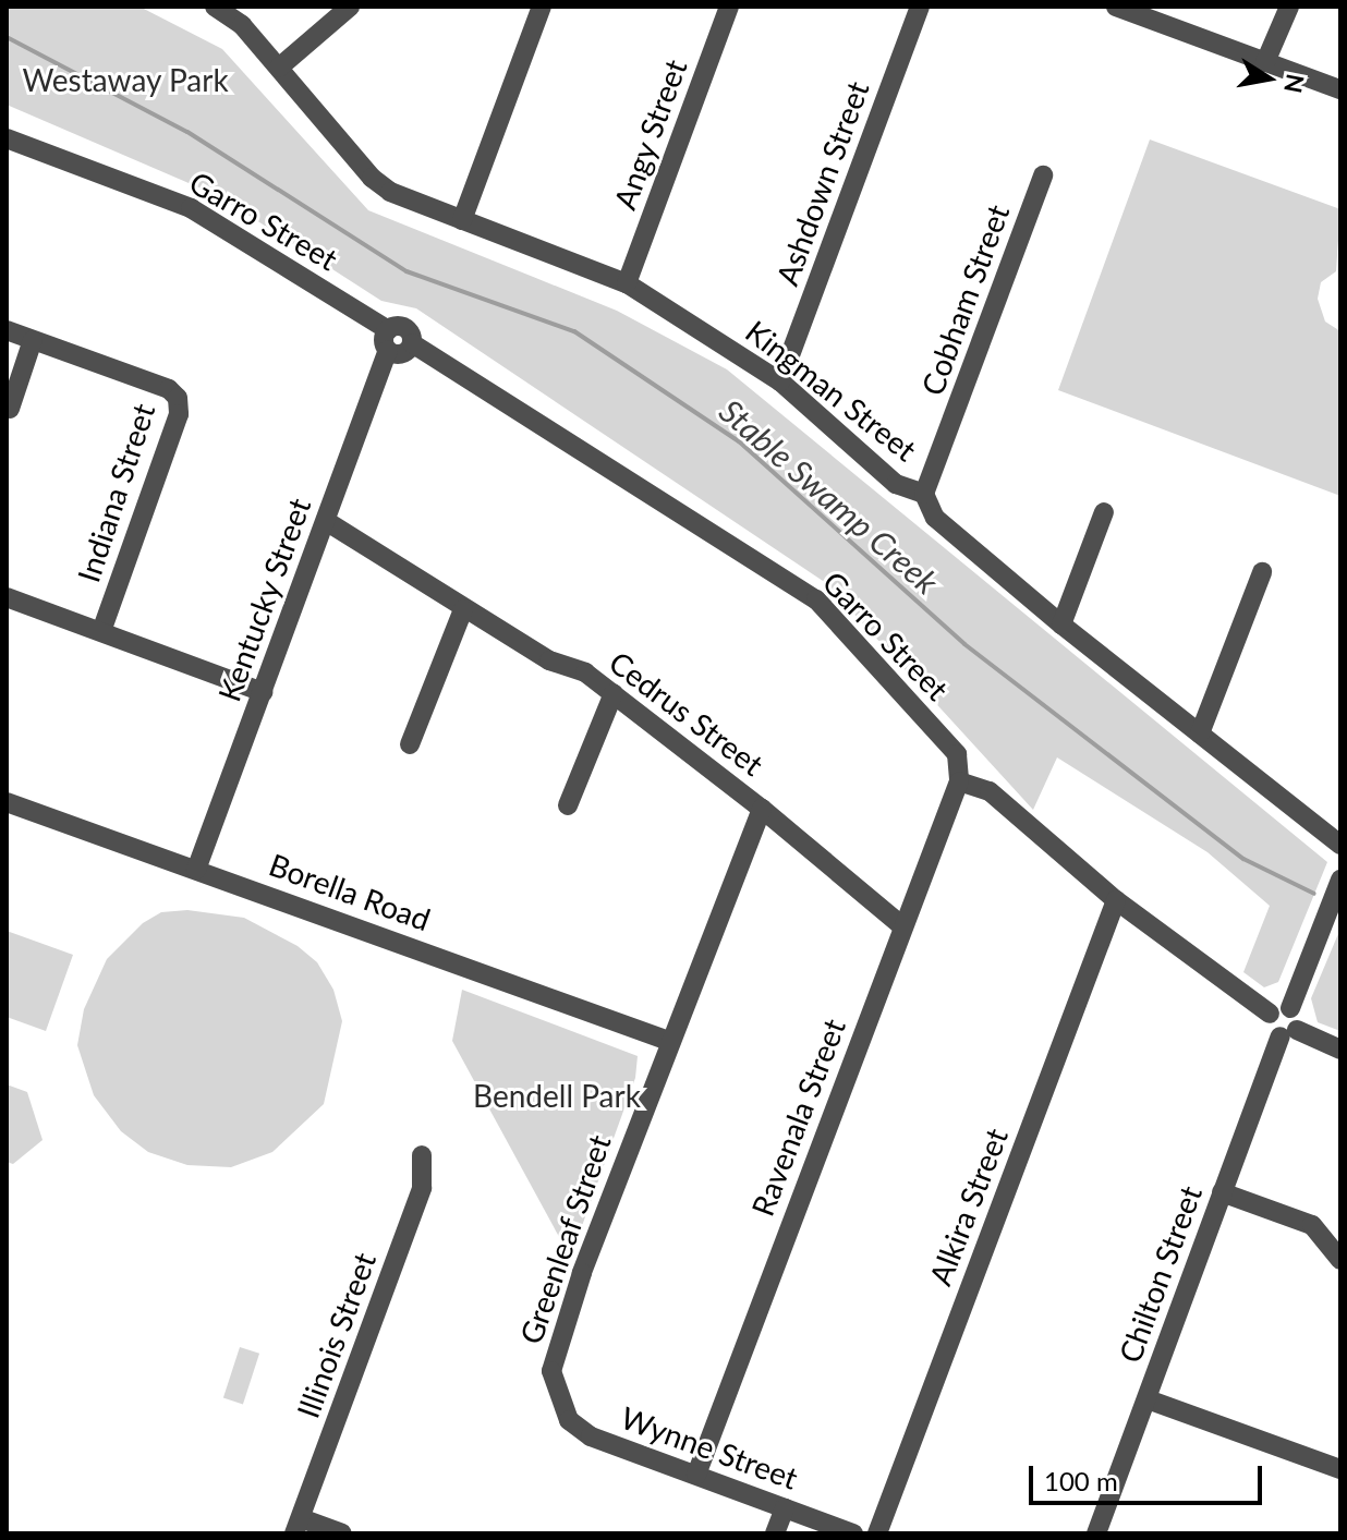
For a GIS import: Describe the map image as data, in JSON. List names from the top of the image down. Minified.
{"streets":{"street":["Angy Street","Ashdown Street","Garro Street","Cobham Street","Kingman Street","Indiana Street","Kentucky Street","Cedrus Street","Borella Road","Ravenala Street","Alkira Street","Greenleaf Street","Chilton Street","Illinois Street","Wynne Street"]},"crossings":[["Angy Street","Kingman Street"],["Ashdown Street","Kingman Street"],["Garro Street","Kentucky Street"],["Garro Street","Ravenala Street"],["Cobham Street","Kingman Street"],["Kentucky Street","Cedrus Street"],["Kentucky Street","Borella Road"],["Cedrus Street","Ravenala Street"],["Cedrus Street","Greenleaf Street"],["Borella Road","Greenleaf Street"],["Ravenala Street","Wynne Street"],["Greenleaf Street","Wynne Street"]],"water":["Stable Swamp Creek"],"parks":["Westaway Park","Bendell Park"],"scale_bar":"100 m","north":"right"}
